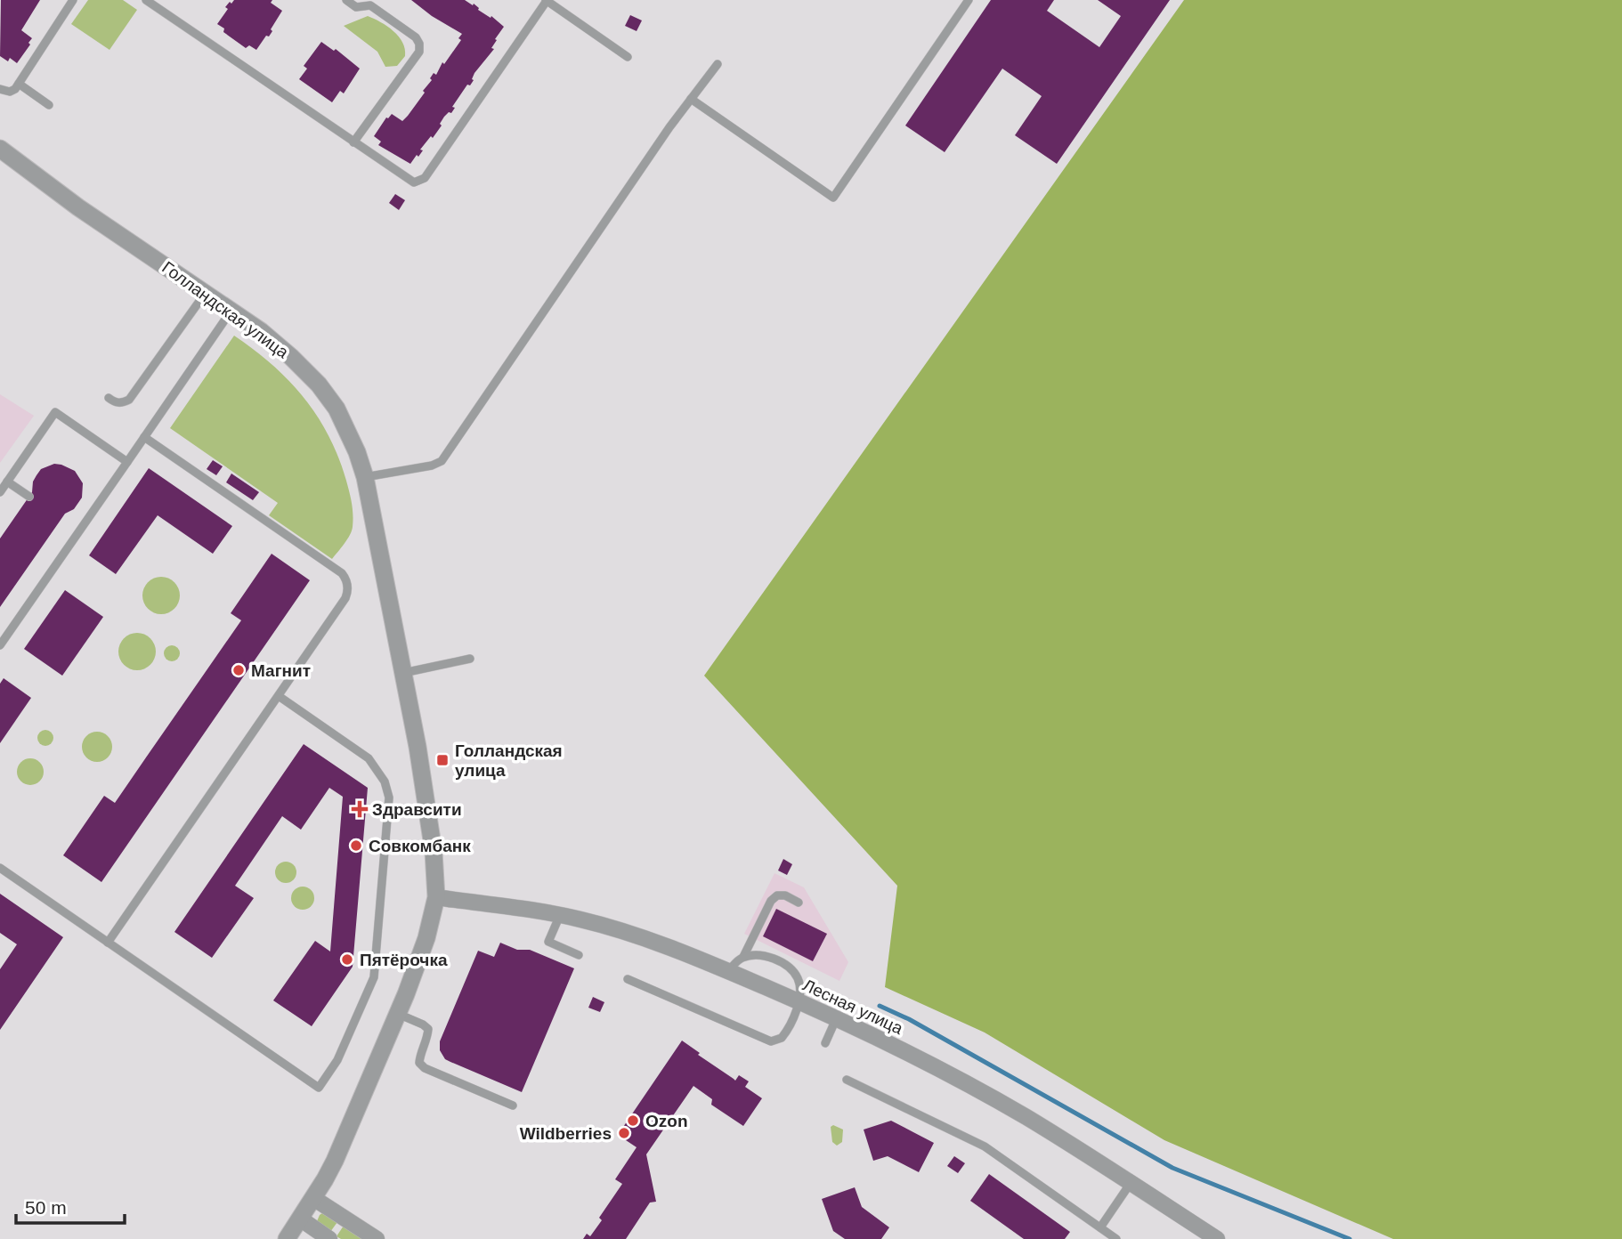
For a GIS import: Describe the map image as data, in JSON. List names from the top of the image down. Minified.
{"streets":{"street":["Голландская улица","Лесная улица"]},"crossings":[["Голландская улица","Лесная улица"]],"places":{"other":["Магнит","Совкомбанк","Пятёрочка","Ozon","Wildberries"],"transit":["Голландская улица"],"health":["Здравсити"]},"scale_bar":"50 m"}
